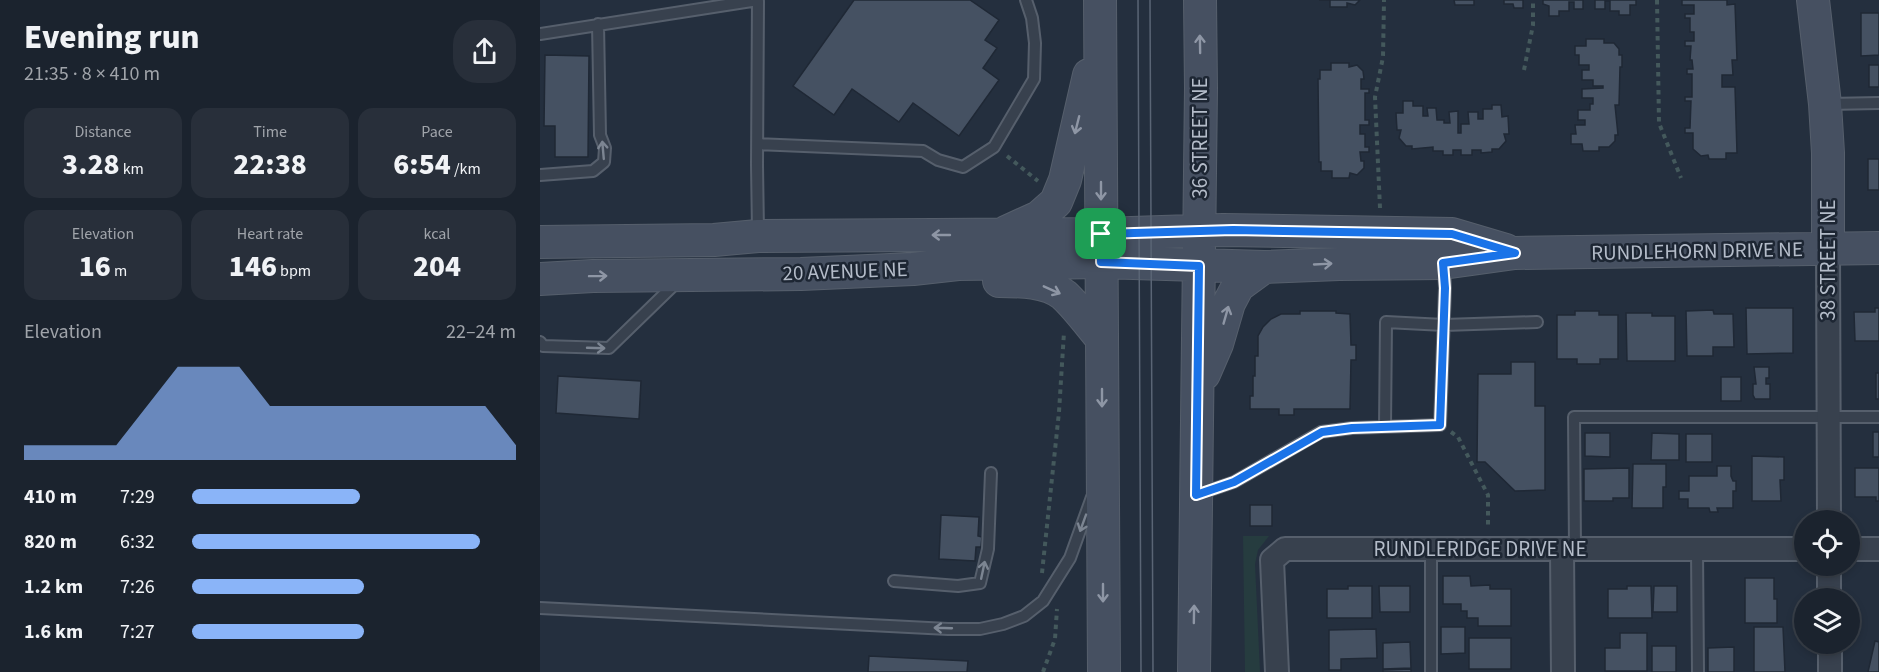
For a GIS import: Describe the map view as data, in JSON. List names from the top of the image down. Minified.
{"streets":{"street":["36 STREET NE","RUNDLEHORN DRIVE NE","38 STREET NE","20 AVENUE NE","RUNDLERIDGE DRIVE NE"]},"crossings":[["36 STREET NE","RUNDLEHORN DRIVE NE"],["RUNDLEHORN DRIVE NE","38 STREET NE"],["RUNDLEHORN DRIVE NE","20 AVENUE NE"]],"page":{"heading":["Evening run","21:35 · 8 × 410 m"],"stats":[["Distance","3.28 km"],["Time","22:38"],["Pace","6:54 /km"],["Elevation","16 m"],["Heart rate","146 bpm"],["kcal","204"]],"chart":["Elevation","22–24 m"],"list":[{"name":"410 m","note":"7:29"},{"name":"820 m","note":"6:32"},{"name":"1.2 km","note":"7:26"},{"name":"1.6 km","note":"7:27"}]}}
